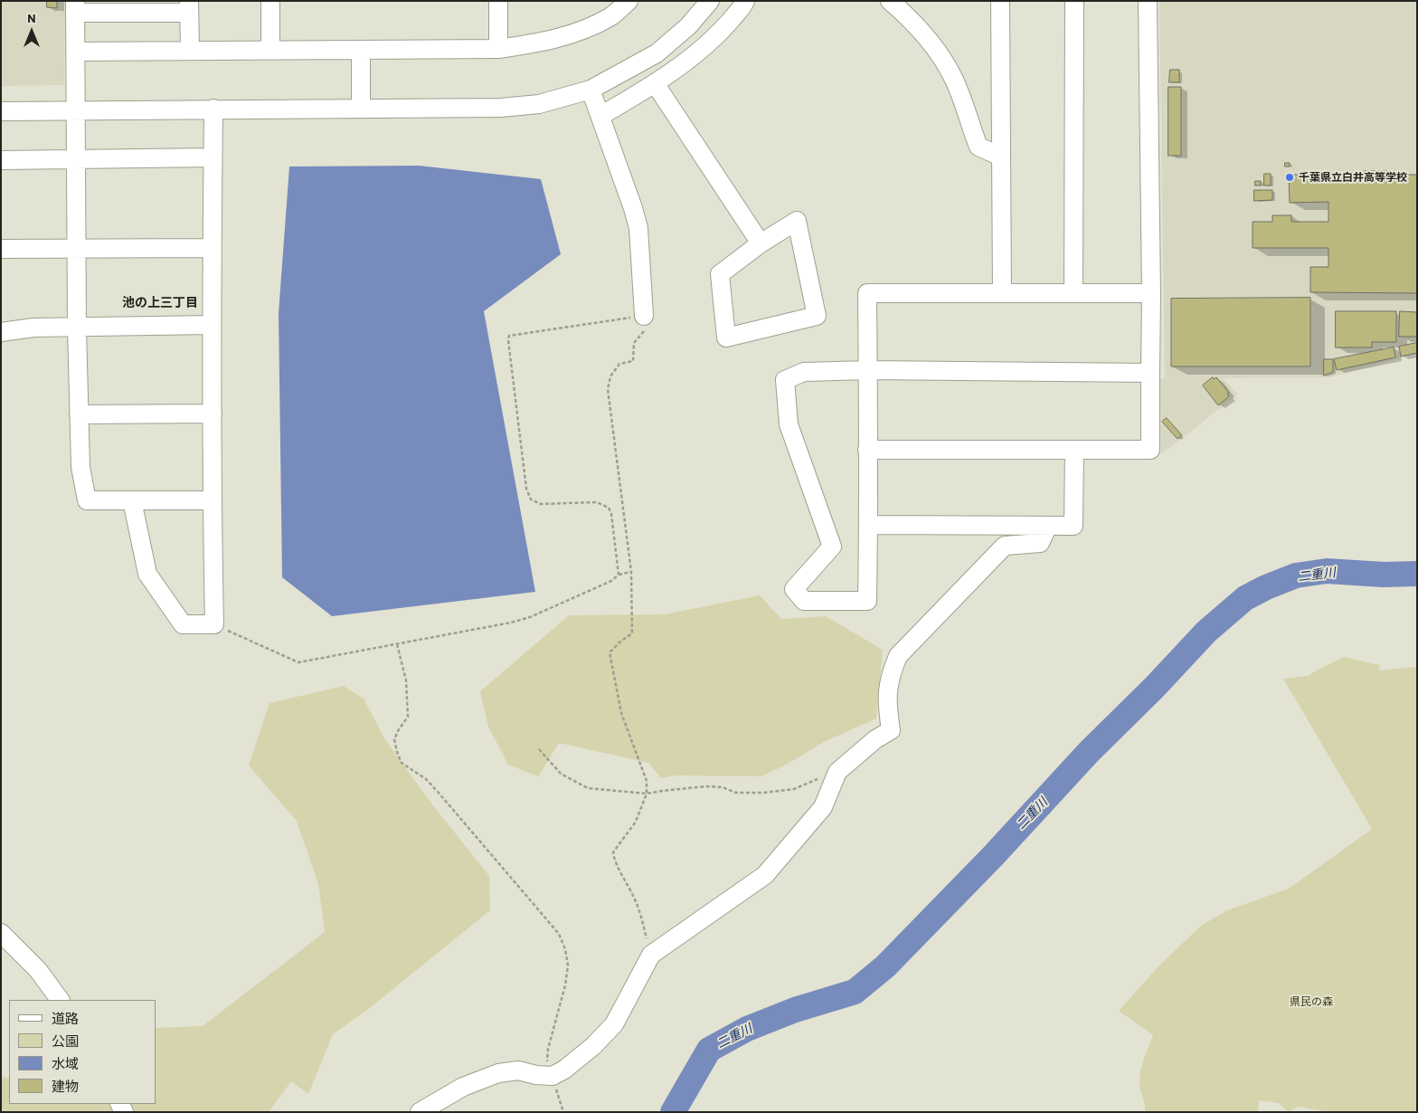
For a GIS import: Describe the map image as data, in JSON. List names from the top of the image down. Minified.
{"districts":["池の上三丁目"],"water":["二重川"],"parks":["県民の森"],"places":["千葉県立白井高等学校"],"legend":["道路","公園","水域","建物"],"north":"top"}
